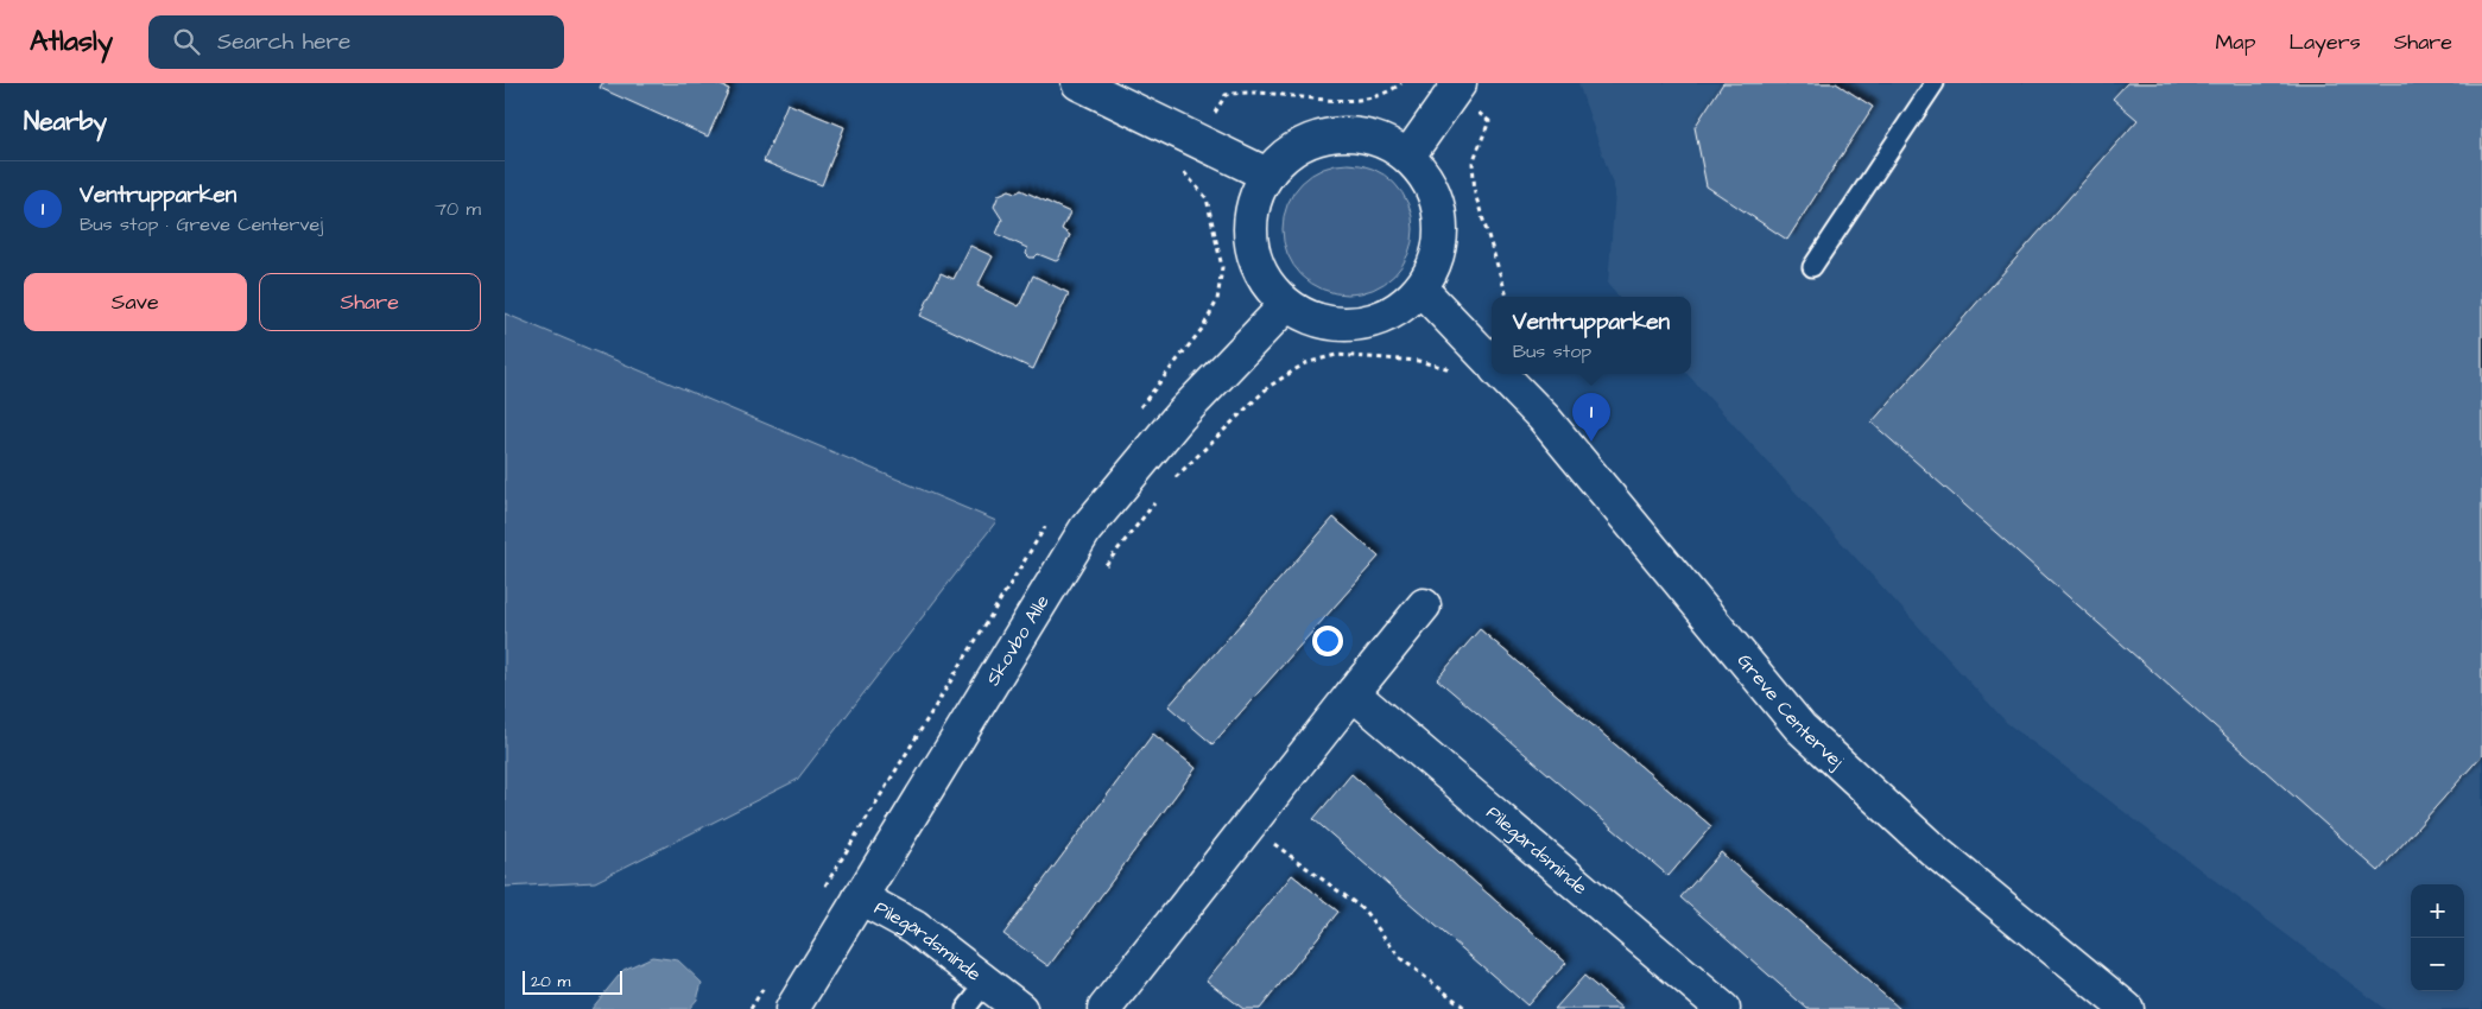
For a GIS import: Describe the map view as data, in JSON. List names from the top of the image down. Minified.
{"streets":{"street":["Skovbo Alle","Greve Centervej","Pilegårdsminde"]},"crossings":[["Skovbo Alle","Greve Centervej"],["Skovbo Alle","Pilegårdsminde"]],"scale_bar":"20 m","page":{"header":"Atlasly","search":"Search here","nav":["Map","Layers","Share"],"heading":"Nearby","list":[{"mark":"1","name":"Ventrupparken","note":"Bus stop · Greve Centervej","value":"70 m"}],"buttons":["Save","Share"],"popup":["Ventrupparken","Bus stop"],"pins":"1","map_buttons":["+","−"],"scale":"20 m"}}
